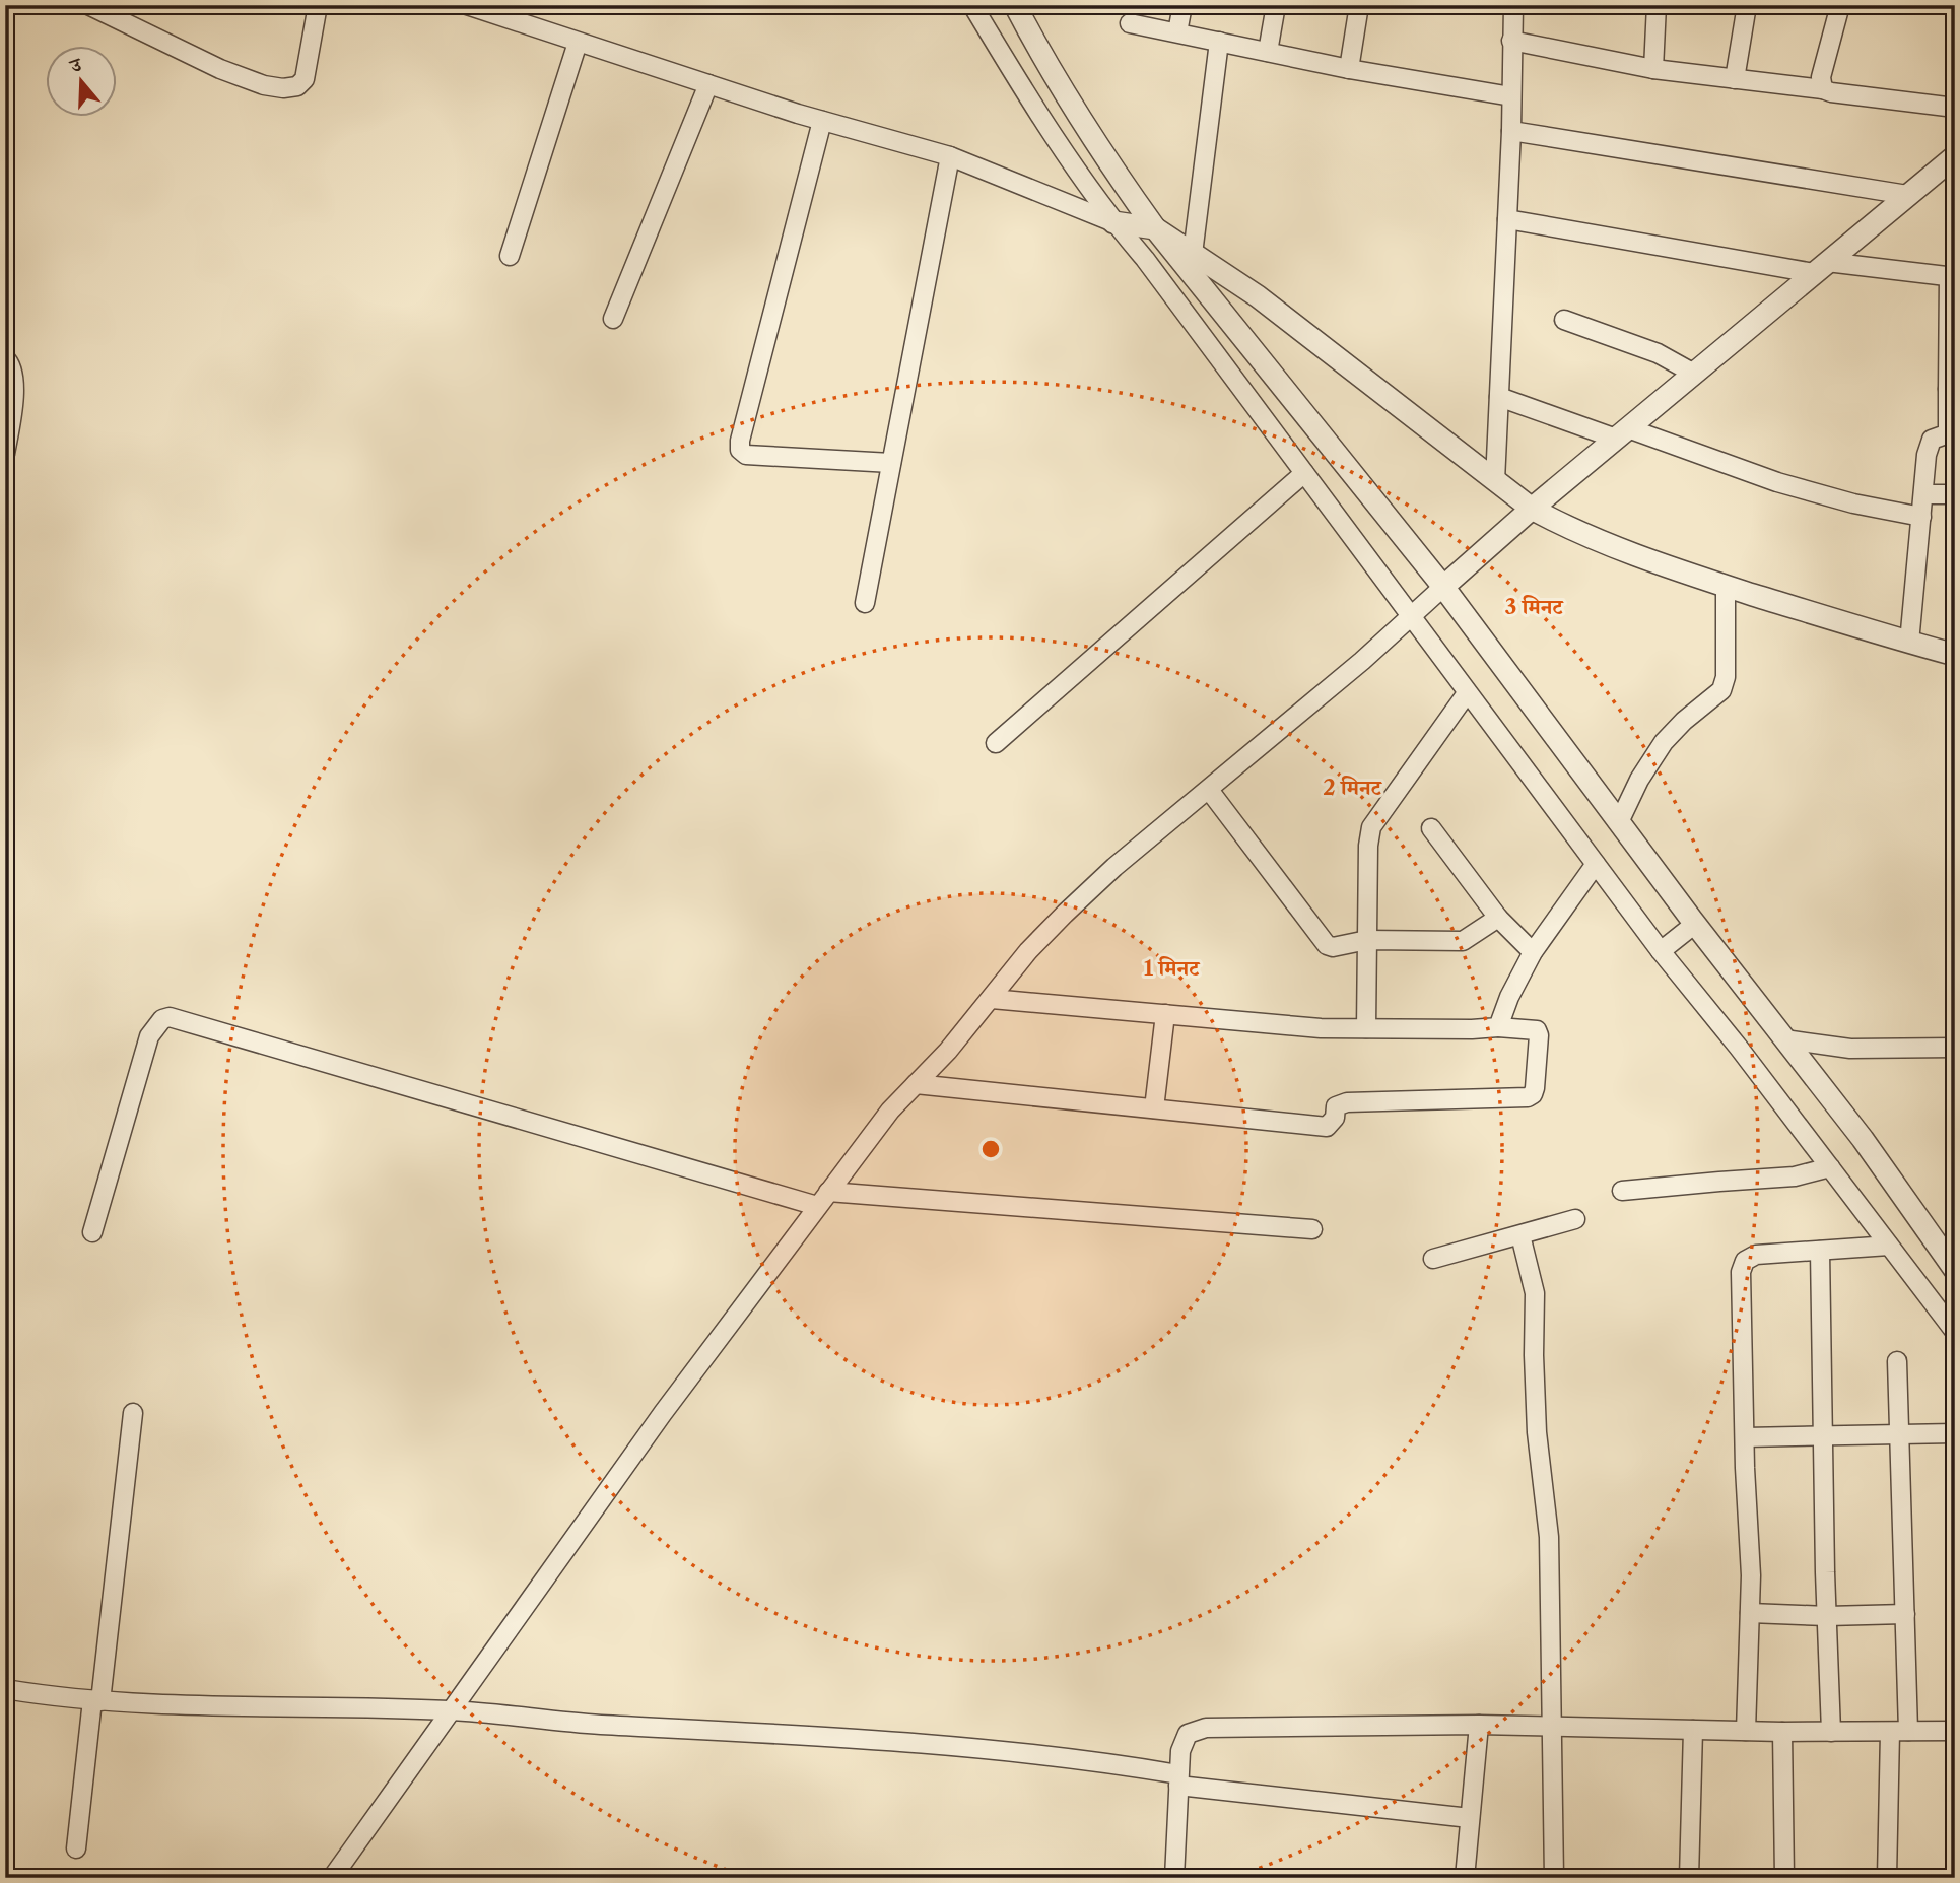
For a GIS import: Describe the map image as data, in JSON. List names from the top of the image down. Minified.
{"north":"top","rings":["3 मिनट","2 मिनट","1 मिनट"]}
